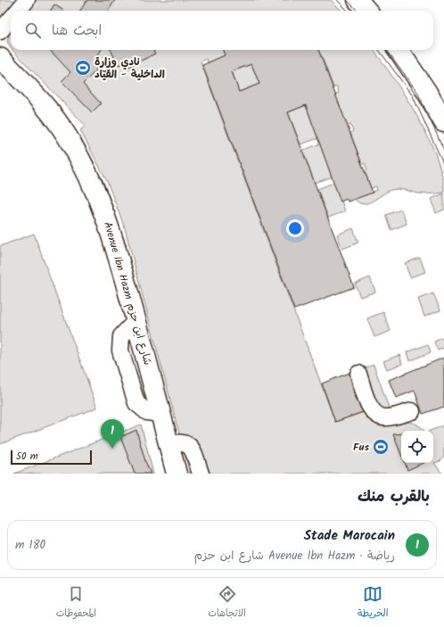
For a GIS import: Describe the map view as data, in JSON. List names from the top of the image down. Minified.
{"streets":{"main road":["Avenue Ibn Hazm شارع ابن حزم"]},"places":{"sports":["نادي وزارة الداخلية - القيّاد","Fus"]},"scale_bar":"50 m","page":{"search":"ابحث هنا","pins":"1","scale":"50 m","heading":"بالقرب منك","list":[{"mark":"1","name":"Stade Marocain","note":"رياضة · Avenue Ibn Hazm شارع ابن حزم","value":"180 m"}],"nav":["الخريطة","الاتجاهات","المحفوظات"]}}
